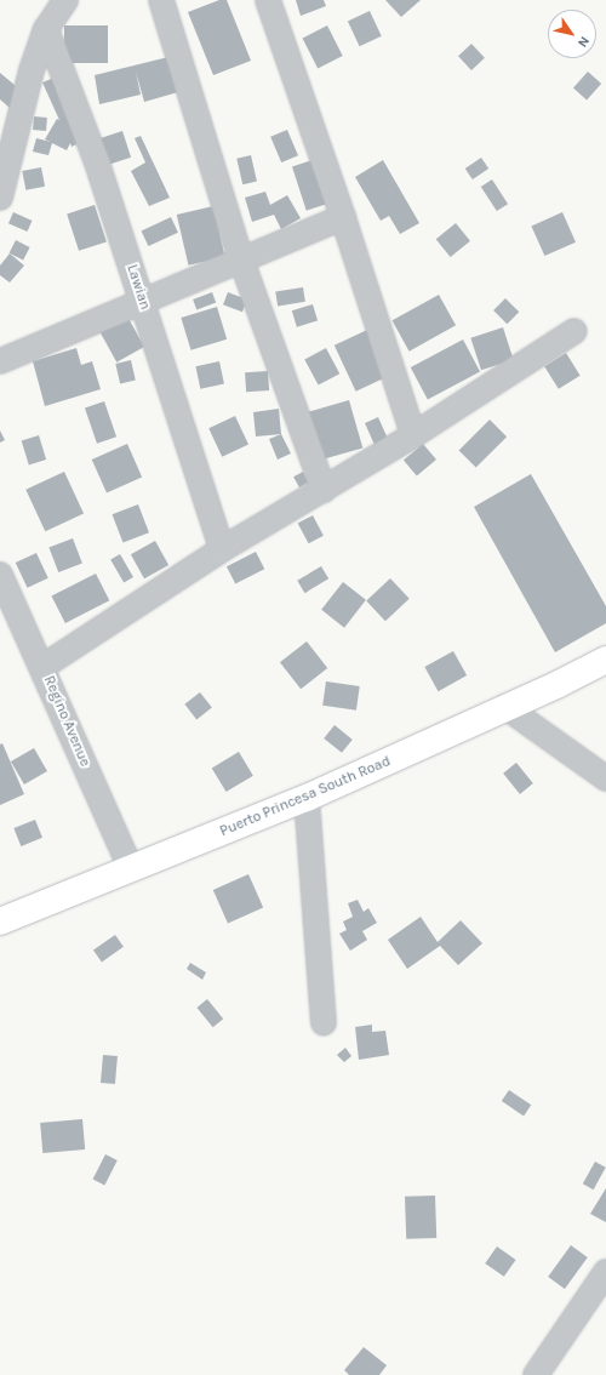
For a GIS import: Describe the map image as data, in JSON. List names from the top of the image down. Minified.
{"streets":{"main road":["Puerto Princesa South Road"],"street":["Lawian","Regino Avenue"]},"crossings":[["Regino Avenue","Puerto Princesa South Road"]],"north":"bottom right"}
